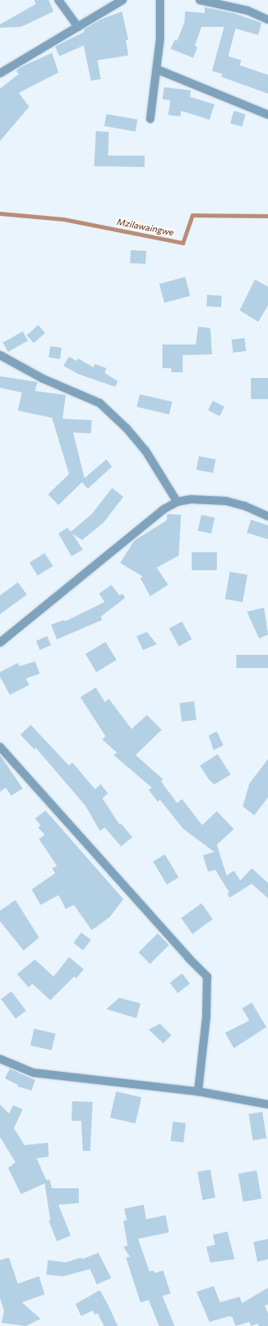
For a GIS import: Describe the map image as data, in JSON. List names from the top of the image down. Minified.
{"water":["Mzilawaingwe"]}
